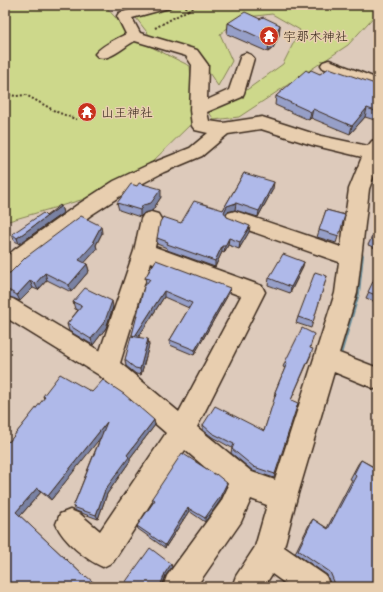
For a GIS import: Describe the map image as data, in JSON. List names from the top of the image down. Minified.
{"places":{"temple":["宇那木神社","山王神社"]}}
